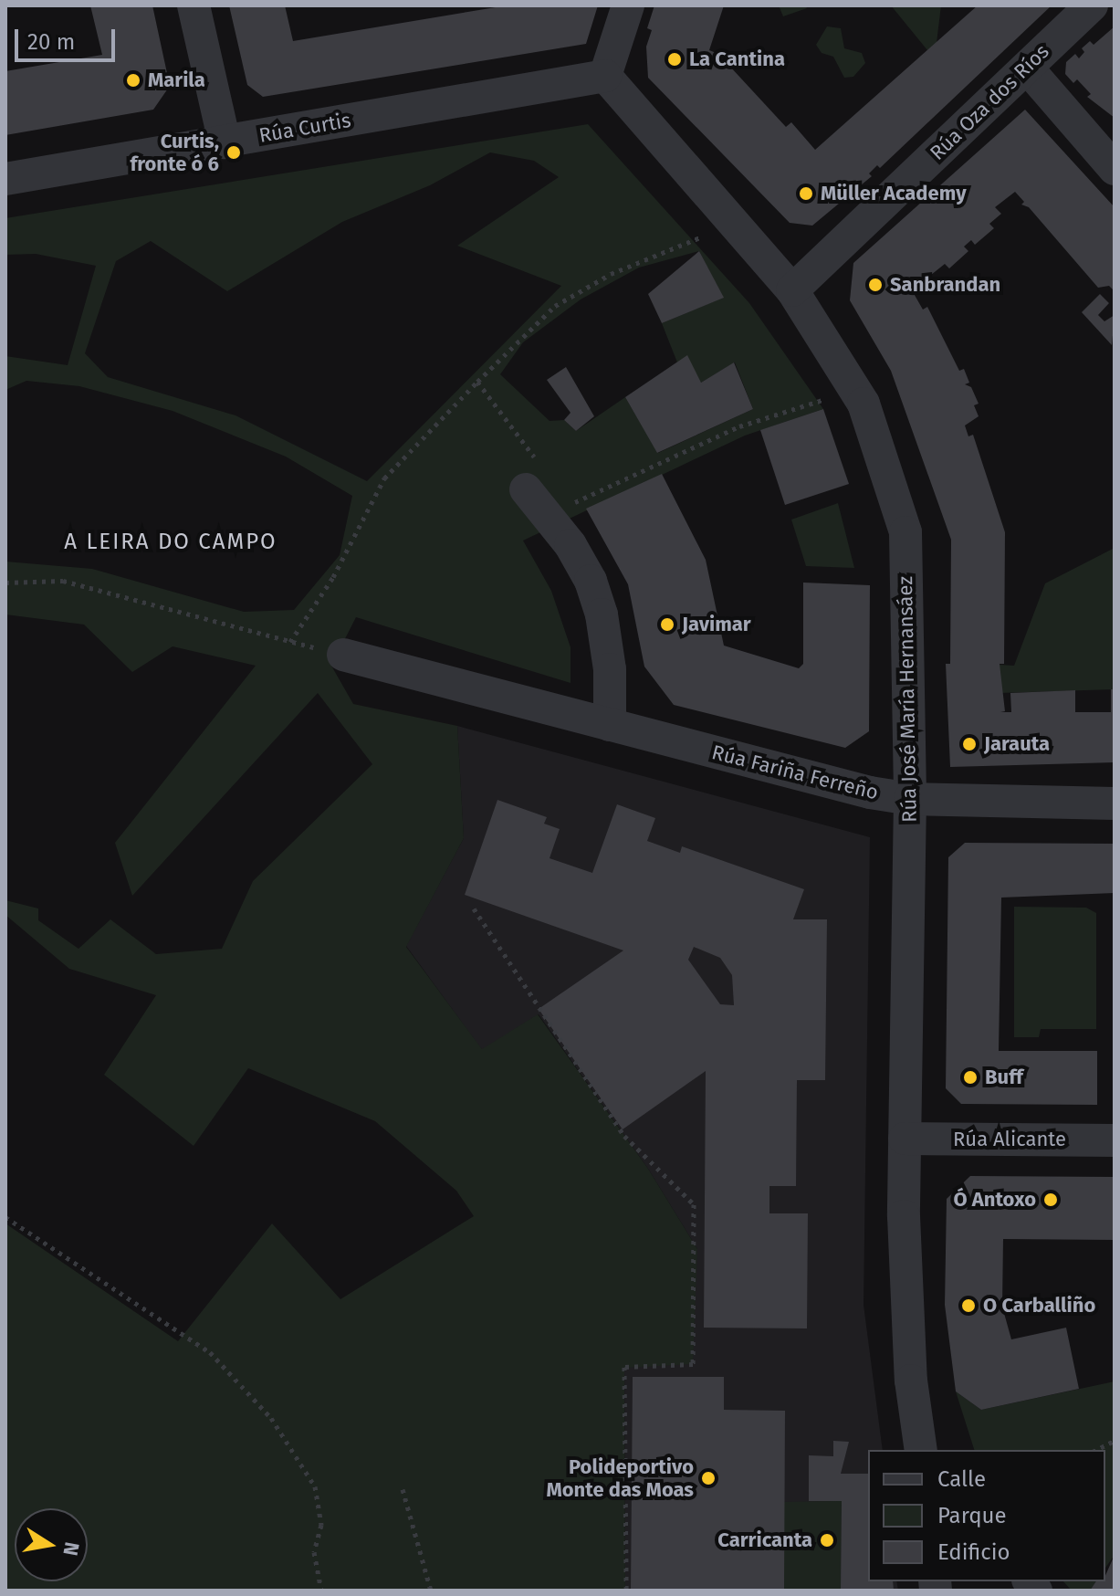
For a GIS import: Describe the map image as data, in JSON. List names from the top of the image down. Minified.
{"streets":{"street":["Rúa Oza dos Ríos","Rúa Curtis","Rúa José María Hernansáez","Rúa Fariña Ferreño","Rúa Alicante"]},"crossings":[["Rúa Oza dos Ríos","Rúa José María Hernansáez"],["Rúa Curtis","Rúa José María Hernansáez"],["Rúa José María Hernansáez","Rúa Fariña Ferreño"],["Rúa José María Hernansáez","Rúa Alicante"]],"districts":["A LEIRA DO CAMPO"],"places":["La Cantina","Marila","Curtis, fronte ó 6","Müller Academy","Sanbrandan","Javimar","Jarauta","Buff","Ó Antoxo","O Carballiño","Polideportivo Monte das Moas","Carricanta"],"legend":["Calle","Parque","Edificio"],"scale_bar":"20 m","north":"right"}
